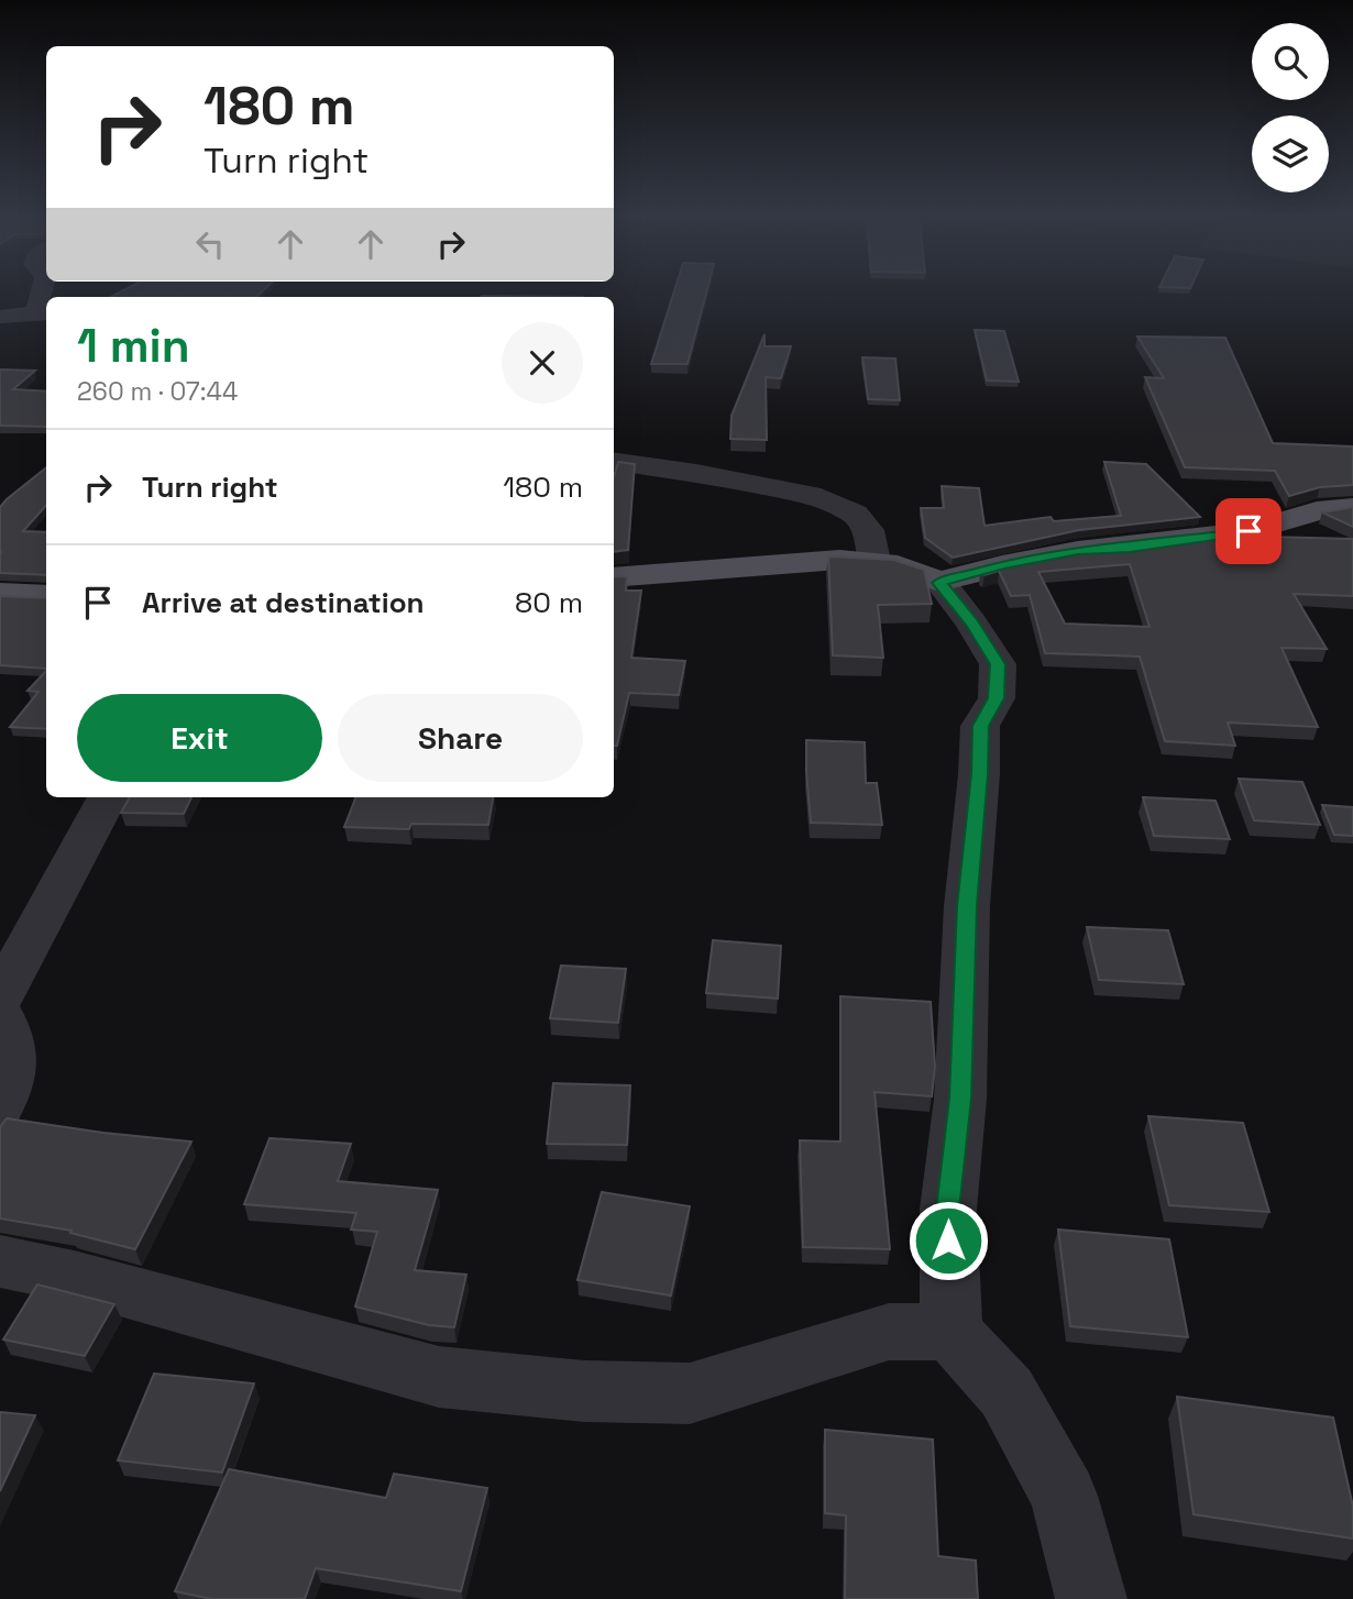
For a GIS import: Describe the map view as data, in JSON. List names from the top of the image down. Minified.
{"page":{"turn":["180 m","Turn right"],"heading":["1 min","260 m · 07:44"],"list":[{"name":"Turn right","value":"180 m"},{"name":"Arrive at destination","value":"80 m"}],"buttons":["Exit","Share"]}}
